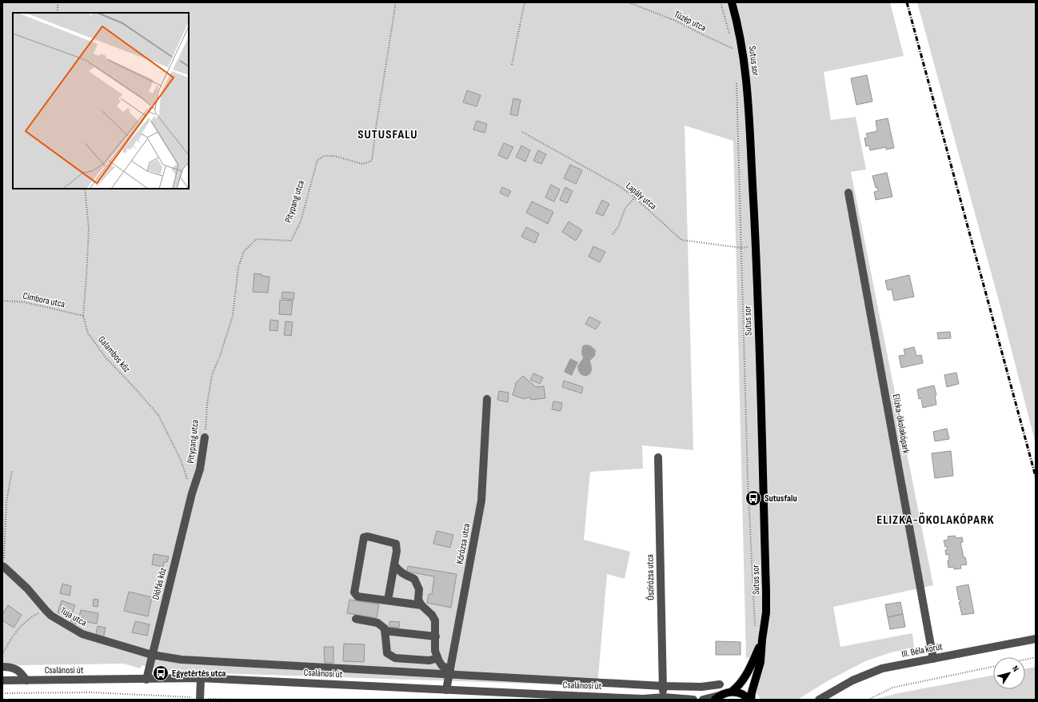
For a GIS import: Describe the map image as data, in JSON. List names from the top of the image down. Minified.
{"streets":{"main road":["Sutus sor"],"street":["Pitypang utca","Elizka-ökolakópark","Kőrózsa utca","Őszirózsa utca","Diófás köz","Tuja utca","III. Béla körút","Csalánosi út"],"path":["Tüzép utca","Lapály utca","Cimbora utca","Galambos köz"]},"crossings":[["Sutus sor","Lapály utca"],["Pitypang utca","Galambos köz"],["Pitypang utca","Diófás köz"],["Cimbora utca","Galambos köz"],["Galambos köz","Diófás köz"],["Elizka-ökolakópark","III. Béla körút"],["Kőrózsa utca","Tuja utca"],["Kőrózsa utca","Csalánosi út"],["Őszirózsa utca","Tuja utca"],["Őszirózsa utca","Csalánosi út"],["Diófás köz","Tuja utca"],["Diófás köz","Csalánosi út"]],"districts":["SUTUSFALU","ELIZKA-ÖKOLAKÓPARK"],"places":{"bus stop":["Sutusfalu","Egyetértés utca"]},"north":"top right"}
